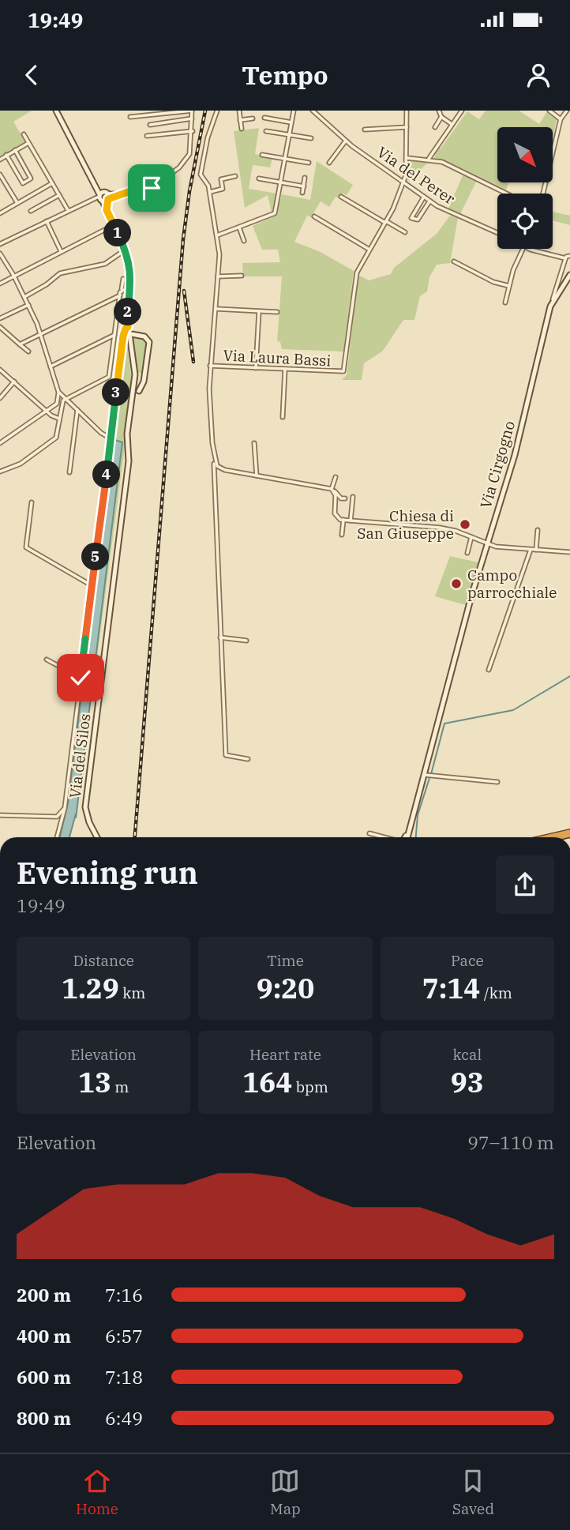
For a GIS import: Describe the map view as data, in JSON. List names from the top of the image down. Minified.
{"streets":{"street":["Via del Perer","Via Laura Bassi","Via Cirgogno","Via del Silos"]},"places":["Chiesa di San Giuseppe","Campo parrocchiale"],"north":"bottom right","page":{"status":"19:49","header":"Tempo","pins":["1","2","3","4","5"],"heading":["Evening run","19:49"],"stats":[["Distance","1.29 km"],["Time","9:20"],["Pace","7:14 /km"],["Elevation","13 m"],["Heart rate","164 bpm"],["kcal","93"]],"chart":["Elevation","97–110 m"],"list":[{"name":"200 m","note":"7:16"},{"name":"400 m","note":"6:57"},{"name":"600 m","note":"7:18"},{"name":"800 m","note":"6:49"}],"tabs":["Home","Map","Saved"]}}
